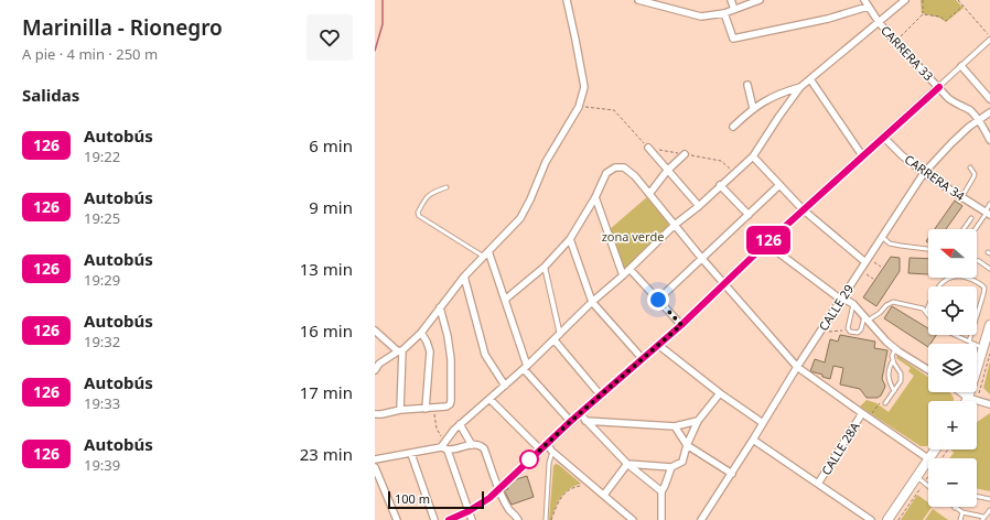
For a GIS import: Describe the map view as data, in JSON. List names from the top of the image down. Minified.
{"streets":{"street":["CARRERA 33","CARRERA 34","CALLE 29","CALLE 28A"]},"crossings":[["CARRERA 33","CALLE 29"],["CARRERA 34","CALLE 29"]],"parks":["zona verde"],"lines":["bus line 126"],"scale_bar":"100 m","north":"left","page":{"heading":[["Marinilla - Rionegro","A pie · 4 min · 250 m"],"Salidas"],"on_map":"126","list":[{"mark":"126","name":"Autobús","note":"19:22","value":"6 min"},{"mark":"126","name":"Autobús","note":"19:25","value":"9 min"},{"mark":"126","name":"Autobús","note":"19:29","value":"13 min"},{"mark":"126","name":"Autobús","note":"19:32","value":"16 min"},{"mark":"126","name":"Autobús","note":"19:33","value":"17 min"},{"mark":"126","name":"Autobús","note":"19:39","value":"23 min"}],"map_buttons":["+","−"],"scale":"100 m"}}
